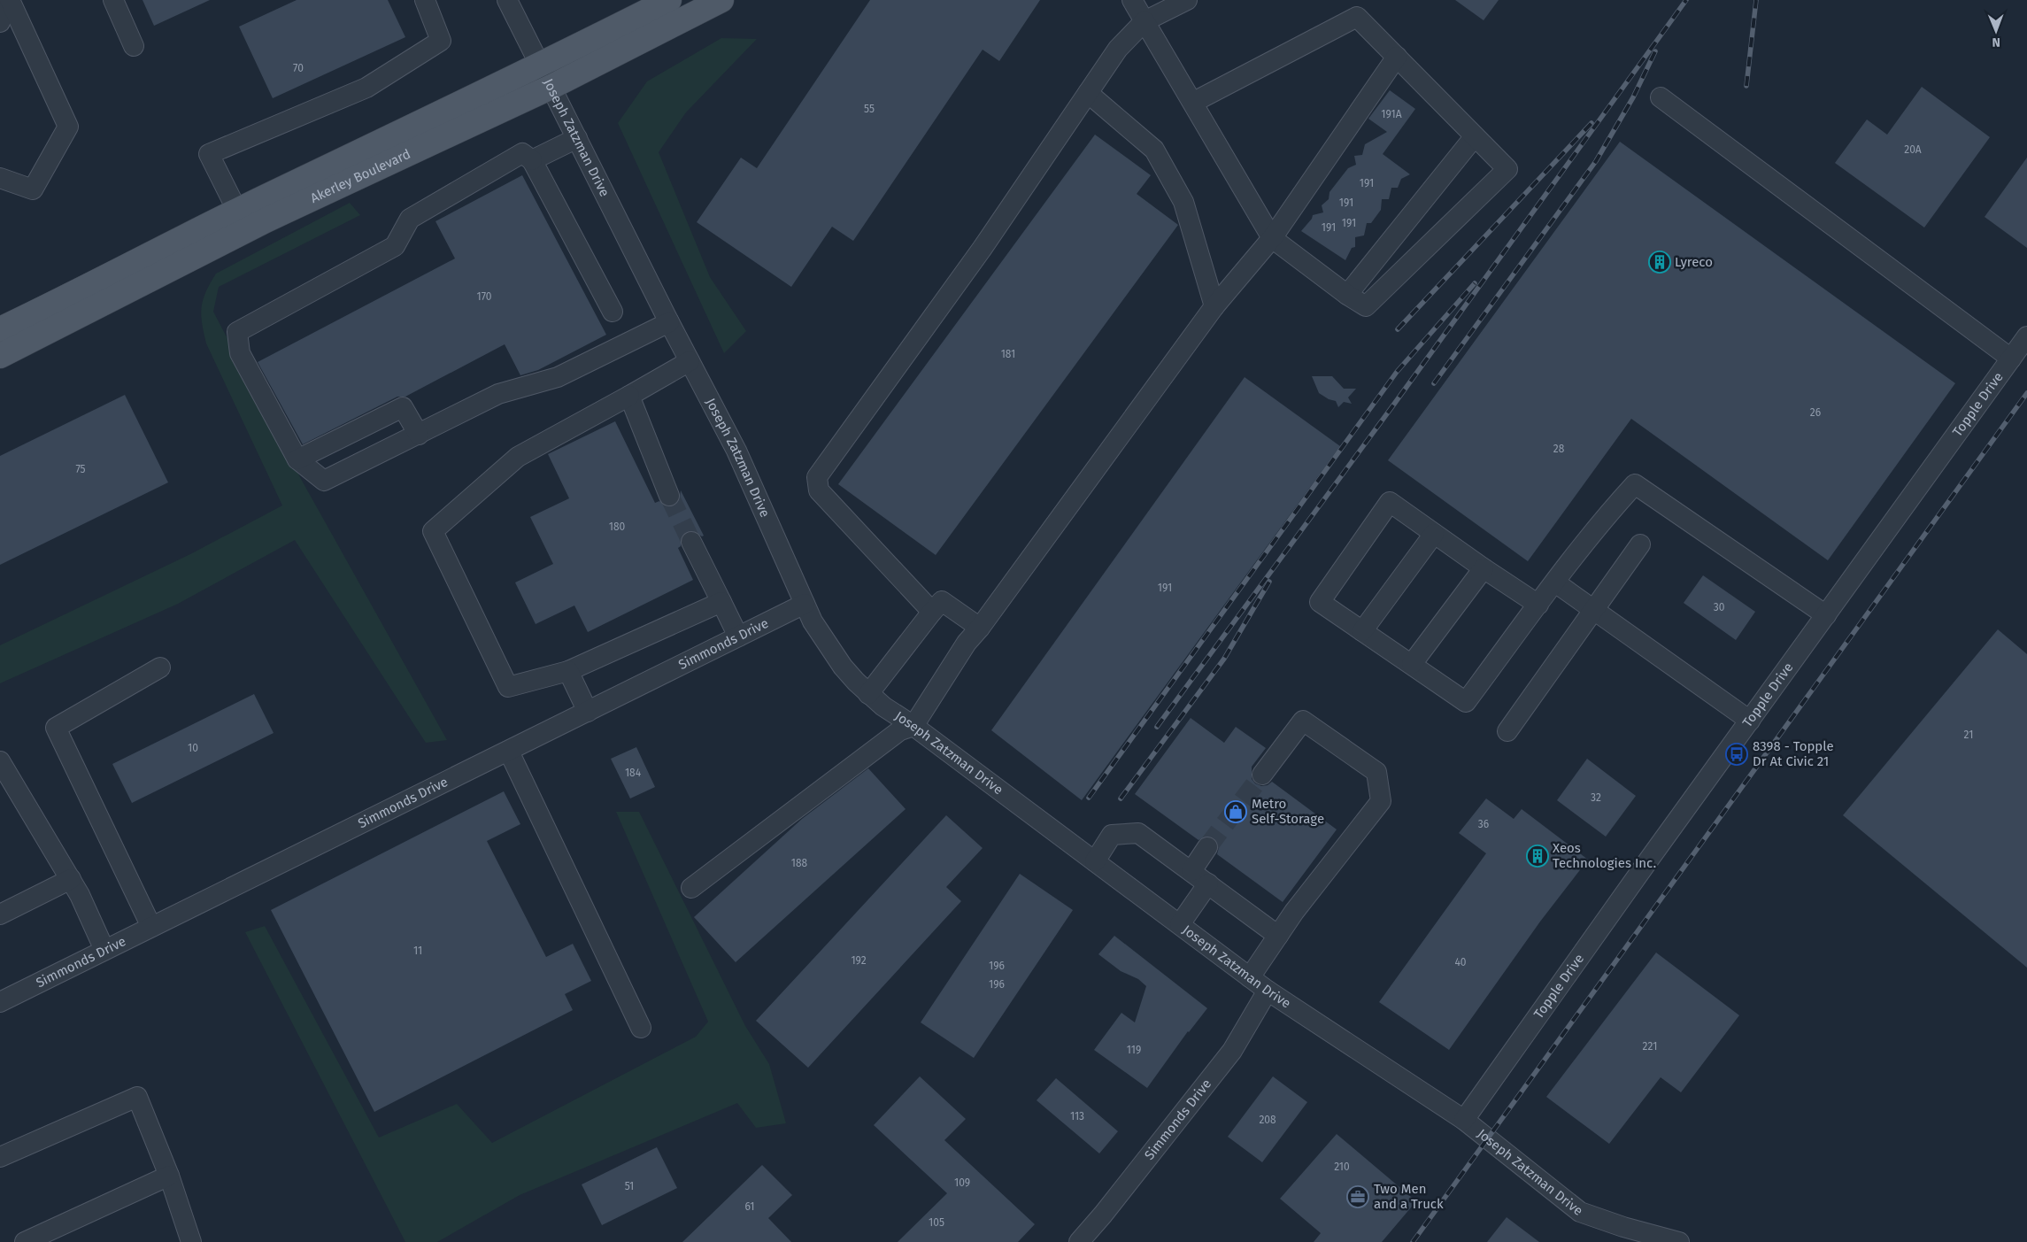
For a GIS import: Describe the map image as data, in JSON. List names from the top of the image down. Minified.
{"streets":{"main road":["Akerley Boulevard"],"street":["Joseph Zatzman Drive","Topple Drive","Simmonds Drive"]},"crossings":[["Joseph Zatzman Drive","Akerley Boulevard"],["Joseph Zatzman Drive","Topple Drive"],["Joseph Zatzman Drive","Simmonds Drive"]],"places":{"building":["Lyreco","Xeos Technologies Inc."],"bus stop":["8398 - Topple Dr At Civic 21"],"shop":["Metro Self-Storage"],"office":["Two Men and a Truck"]},"house_numbers":["70","55","191A","20A","191","191","191","191","170","181","26","28","75","180","191","30","21","10","184","32","36","188","11","192","40","196","196","221","119","113","208","210","109","51","61","105"],"north":"bottom"}
